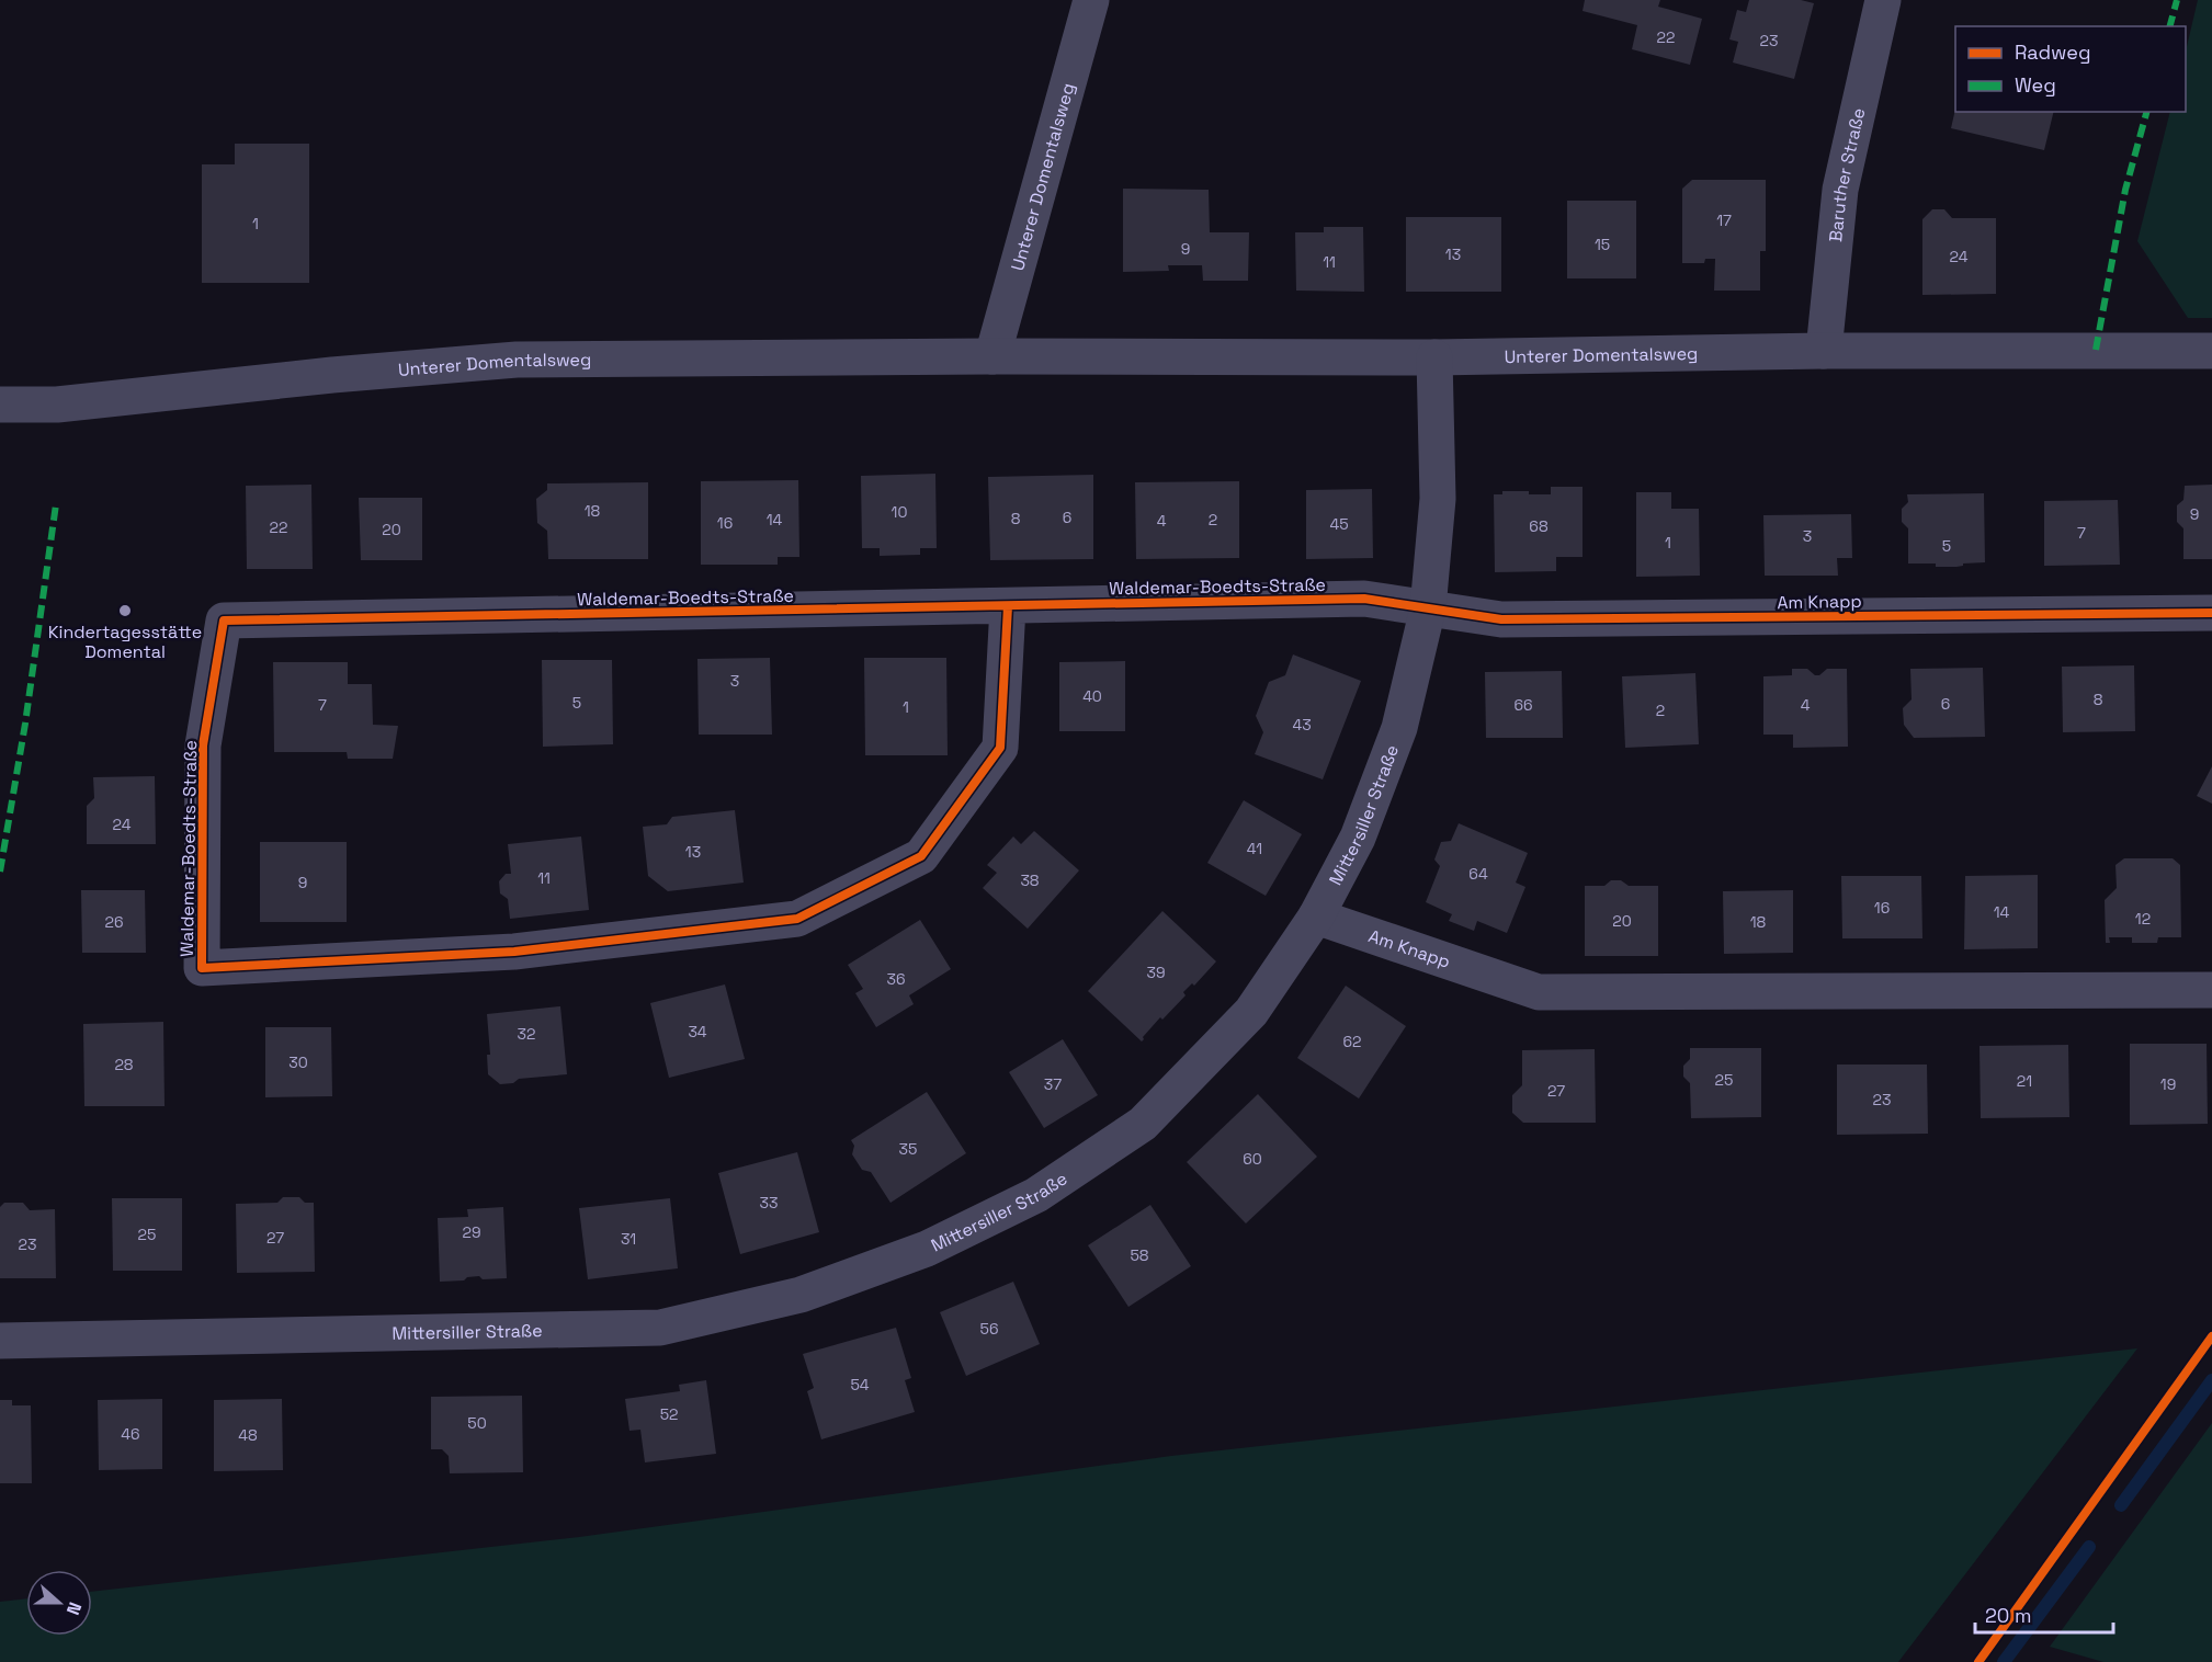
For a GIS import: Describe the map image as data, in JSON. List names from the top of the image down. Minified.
{"streets":{"street":["Baruther Straße","Unterer Domentalsweg","Waldemar-Boedts-Straße","Am Knapp","Mittersiller Straße"]},"crossings":[["Baruther Straße","Unterer Domentalsweg"],["Unterer Domentalsweg","Mittersiller Straße"],["Waldemar-Boedts-Straße","Am Knapp"],["Waldemar-Boedts-Straße","Mittersiller Straße"],["Am Knapp","Mittersiller Straße"]],"places":["Kindertagesstätte Domental"],"house_numbers":["22","23","17","1","15","9","13","24","11","18","10","9","6","8","14","2","4","16","45","68","22","20","7","3","1","5","3","40","8","5","6","7","66","4","1","2","43","24","41","13","64","11","38","9","16","14","12","20","26","18","39","36","34","32","62","30","28","25","21","37","19","27","23","35","60","33","29","25","27","31","23","58","56","54","52","50","46","48"],"legend":["Radweg","Weg"],"scale_bar":"20 m","north":"right"}
